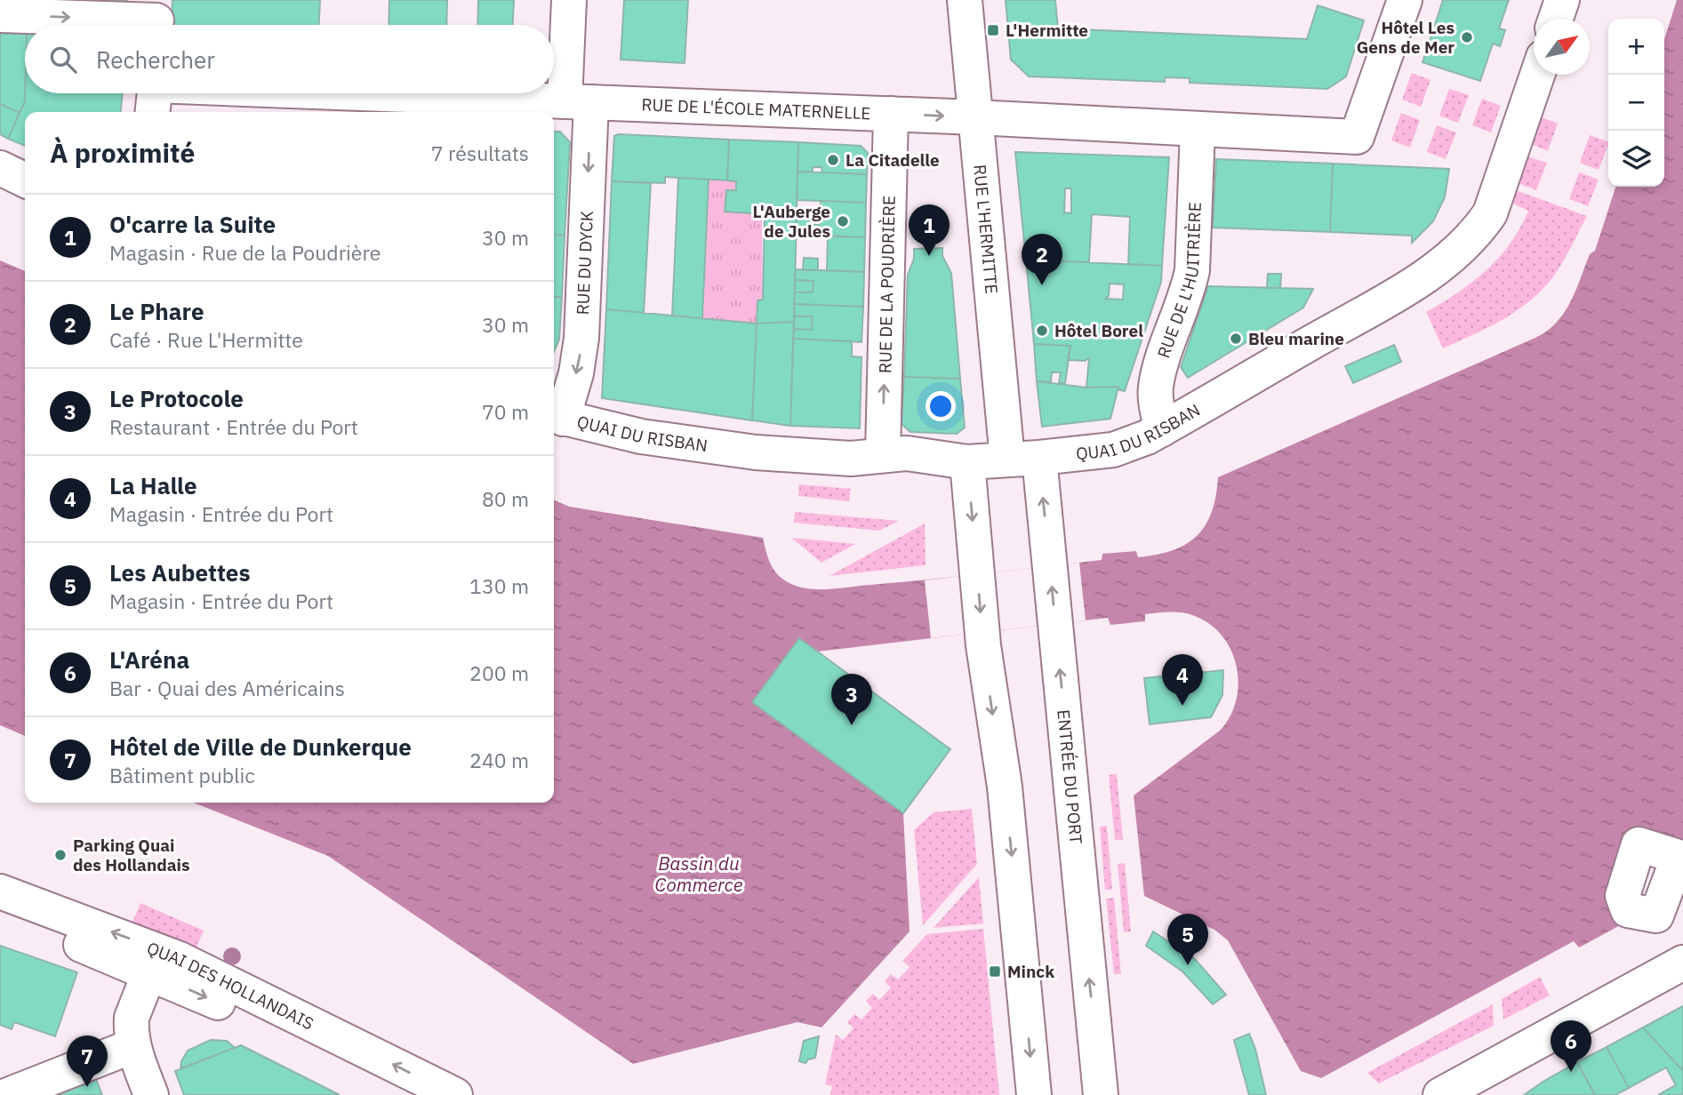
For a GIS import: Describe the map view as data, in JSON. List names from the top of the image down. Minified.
{"streets":{"street":["RUE DE L'ÉCOLE MATERNELLE","RUE L'HERMITTE","RUE DU DYCK","RUE DE L'HUITRIÈRE","RUE DE LA POUDRIÈRE","QUAI DU RISBAN","ENTRÉE DU PORT","QUAI DES HOLLANDAIS"]},"crossings":[["RUE DE L'ÉCOLE MATERNELLE","RUE L'HERMITTE"],["RUE DE L'ÉCOLE MATERNELLE","RUE DU DYCK"],["RUE DE L'ÉCOLE MATERNELLE","RUE DE L'HUITRIÈRE"],["RUE DE L'ÉCOLE MATERNELLE","RUE DE LA POUDRIÈRE"],["RUE L'HERMITTE","QUAI DU RISBAN"],["RUE L'HERMITTE","ENTRÉE DU PORT"],["RUE DU DYCK","QUAI DU RISBAN"],["RUE DE L'HUITRIÈRE","QUAI DU RISBAN"],["RUE DE LA POUDRIÈRE","QUAI DU RISBAN"],["QUAI DU RISBAN","ENTRÉE DU PORT"]],"one_way":["RUE DU DYCK","RUE DE LA POUDRIÈRE"],"water":["Bassin du Commerce"],"places":{"transit":["L'Hermitte","Minck"],"other":["Hôtel Les Gens de Mer","La Citadelle","L'Auberge de Jules","Hôtel Borel","Bleu marine","Parking Quai des Hollandais"]},"north":"top right","page":{"map_buttons":["+","−"],"search":"Rechercher","heading":["À proximité","7 résultats"],"list":[{"mark":"1","name":"O'carre la Suite","note":"Magasin · Rue de la Poudrière","value":"30 m"},{"mark":"2","name":"Le Phare","note":"Café · Rue L'Hermitte","value":"30 m"},{"mark":"3","name":"Le Protocole","note":"Restaurant · Entrée du Port","value":"70 m"},{"mark":"4","name":"La Halle","note":"Magasin · Entrée du Port","value":"80 m"},{"mark":"5","name":"Les Aubettes","note":"Magasin · Entrée du Port","value":"130 m"},{"mark":"6","name":"L'Aréna","note":"Bar · Quai des Américains","value":"200 m"},{"mark":"7","name":"Hôtel de Ville de Dunkerque","note":"Bâtiment public","value":"240 m"}],"pins":["1","2","4","3","5","6","7"]}}
